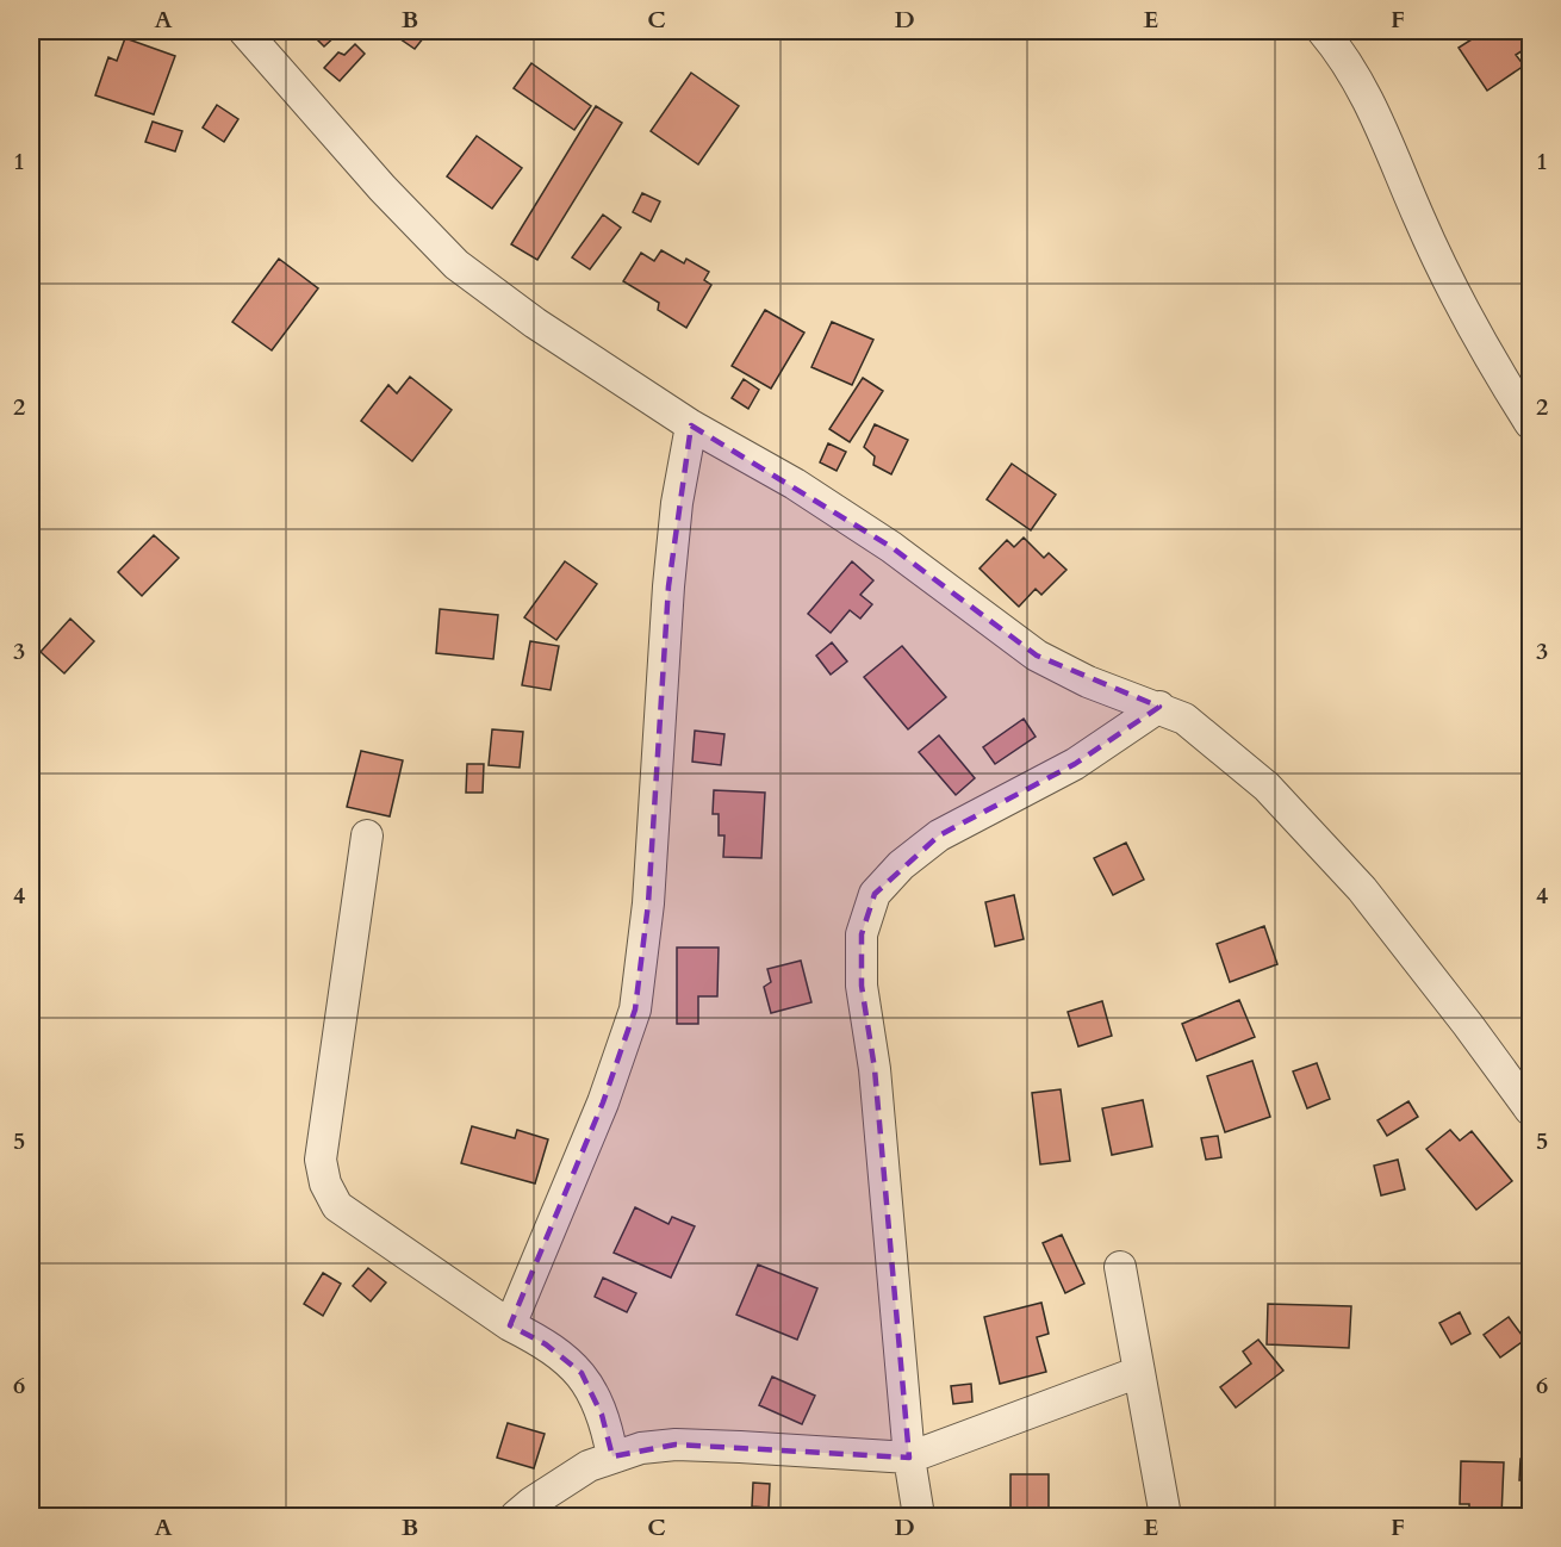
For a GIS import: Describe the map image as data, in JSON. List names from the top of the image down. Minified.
{"grid":{"columns":["A","B","C","D","E","F"],"rows":["1","2","3","4","5","6"]}}
